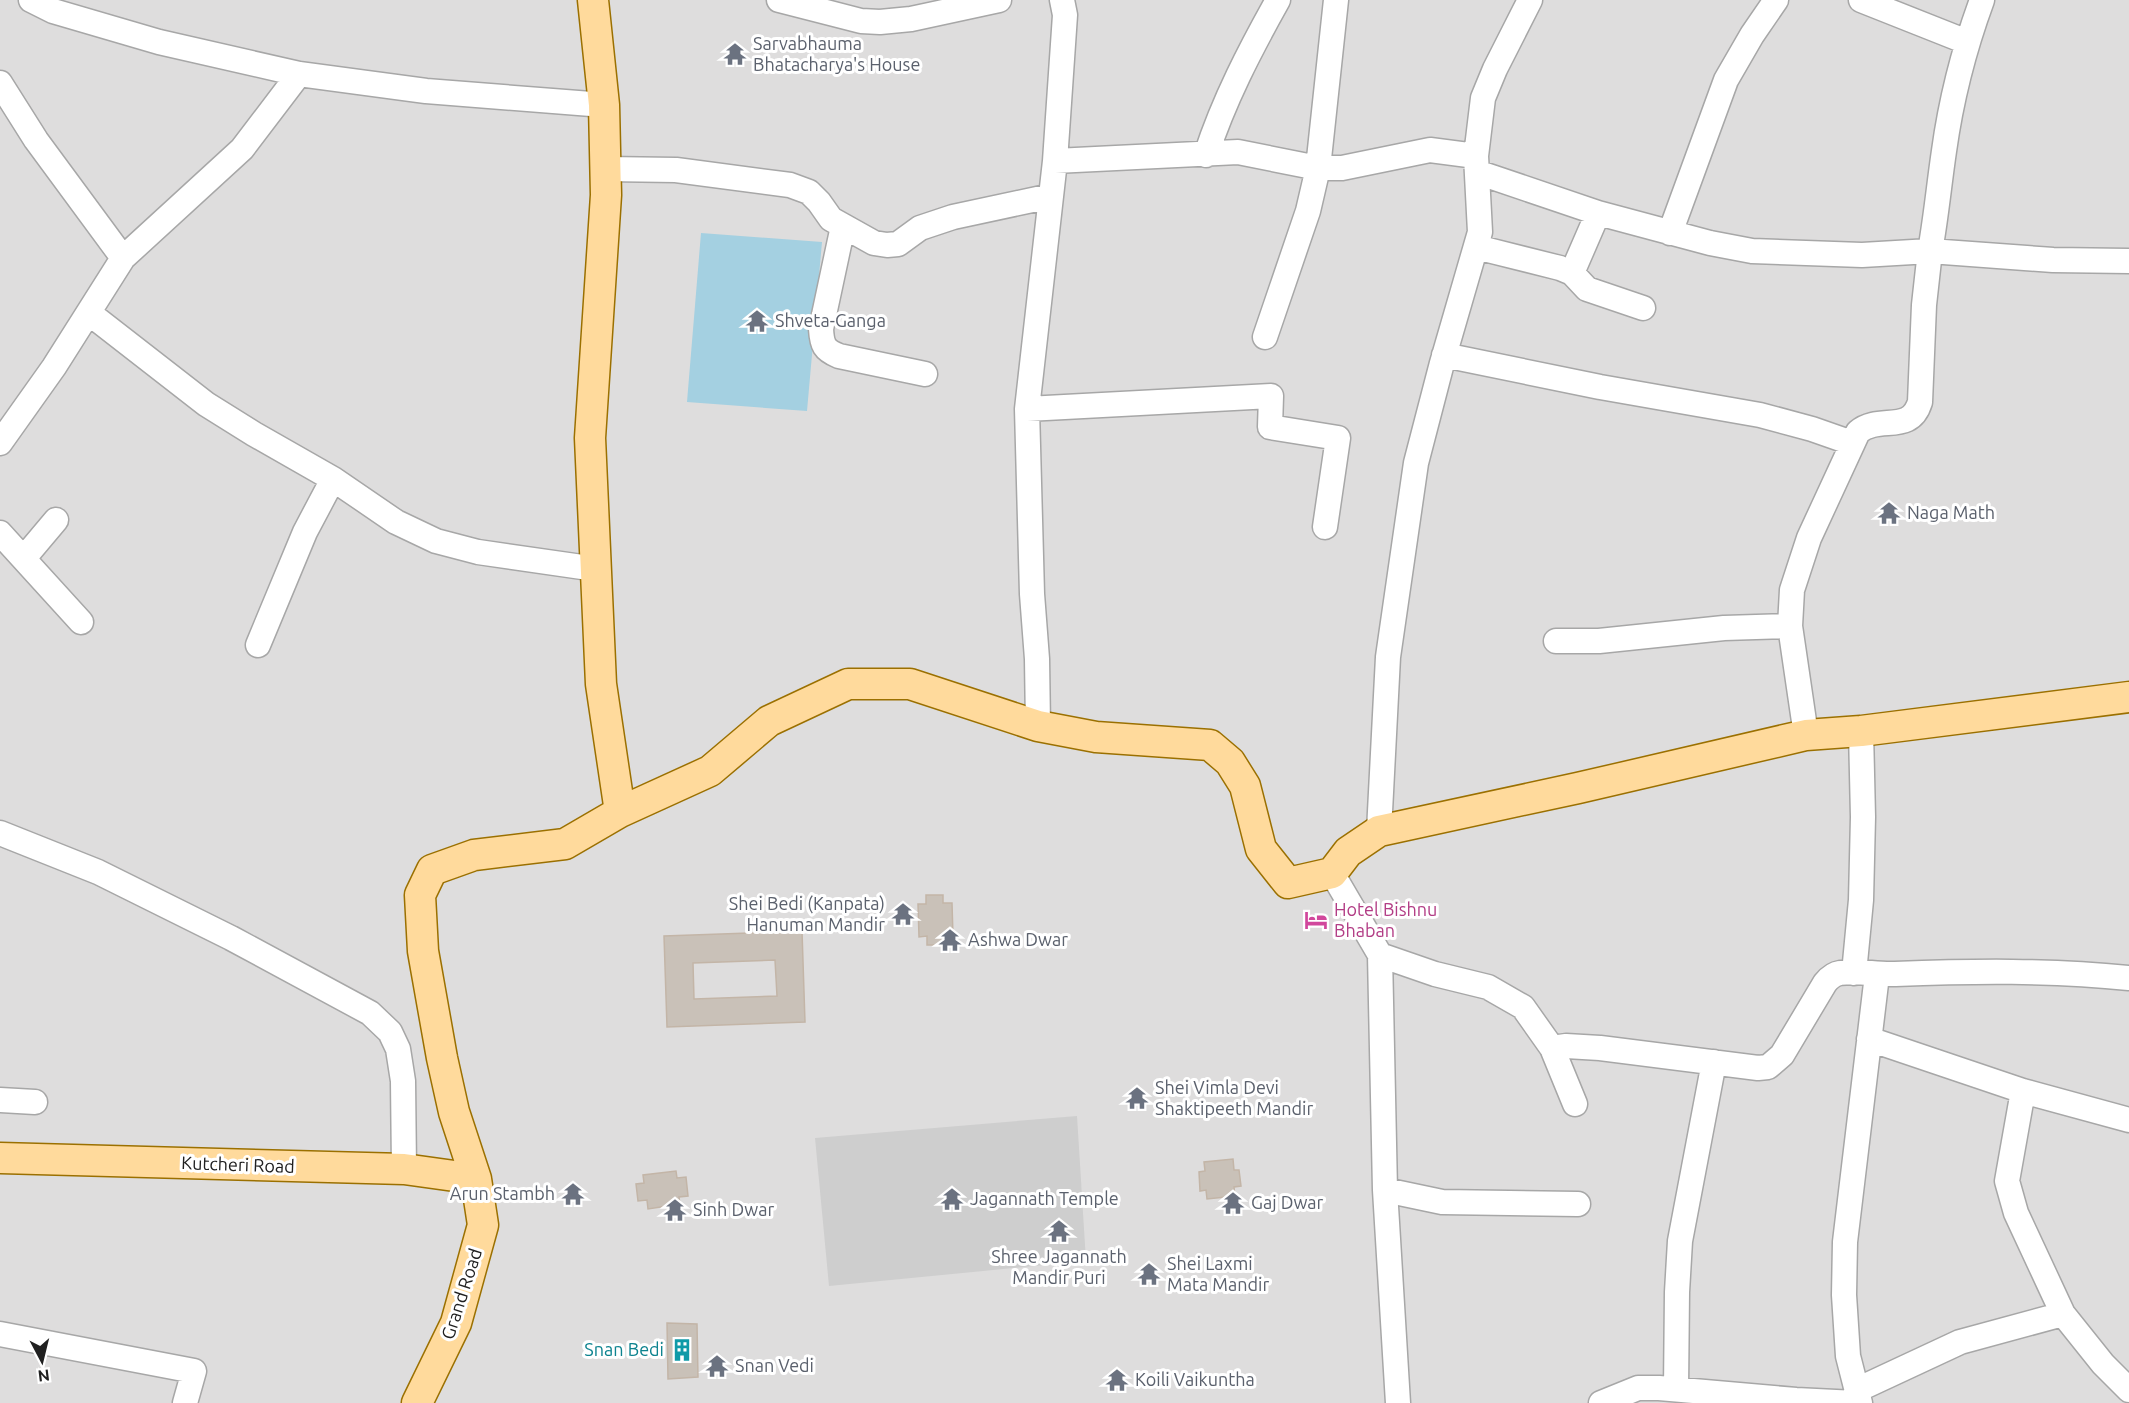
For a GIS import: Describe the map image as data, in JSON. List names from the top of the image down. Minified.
{"streets":{"main road":["Kutcheri Road","Grand Road"]},"crossings":[["Kutcheri Road","Grand Road"]],"places":{"temple":["Sarvabhauma Bhatacharya's House","Shveta-Ganga","Naga Math","Shei Bedi (Kanpata) Hanuman Mandir","Ashwa Dwar","Shei Vimla Devi Shaktipeeth Mandir","Arun Stambh","Jagannath Temple","Gaj Dwar","Sinh Dwar","Shree Jagannath Mandir Puri","Shei Laxmi Mata Mandir","Snan Vedi","Koili Vaikuntha"],"hotel":["Hotel Bishnu Bhaban"],"building":["Snan Bedi"]},"north":"bottom"}
